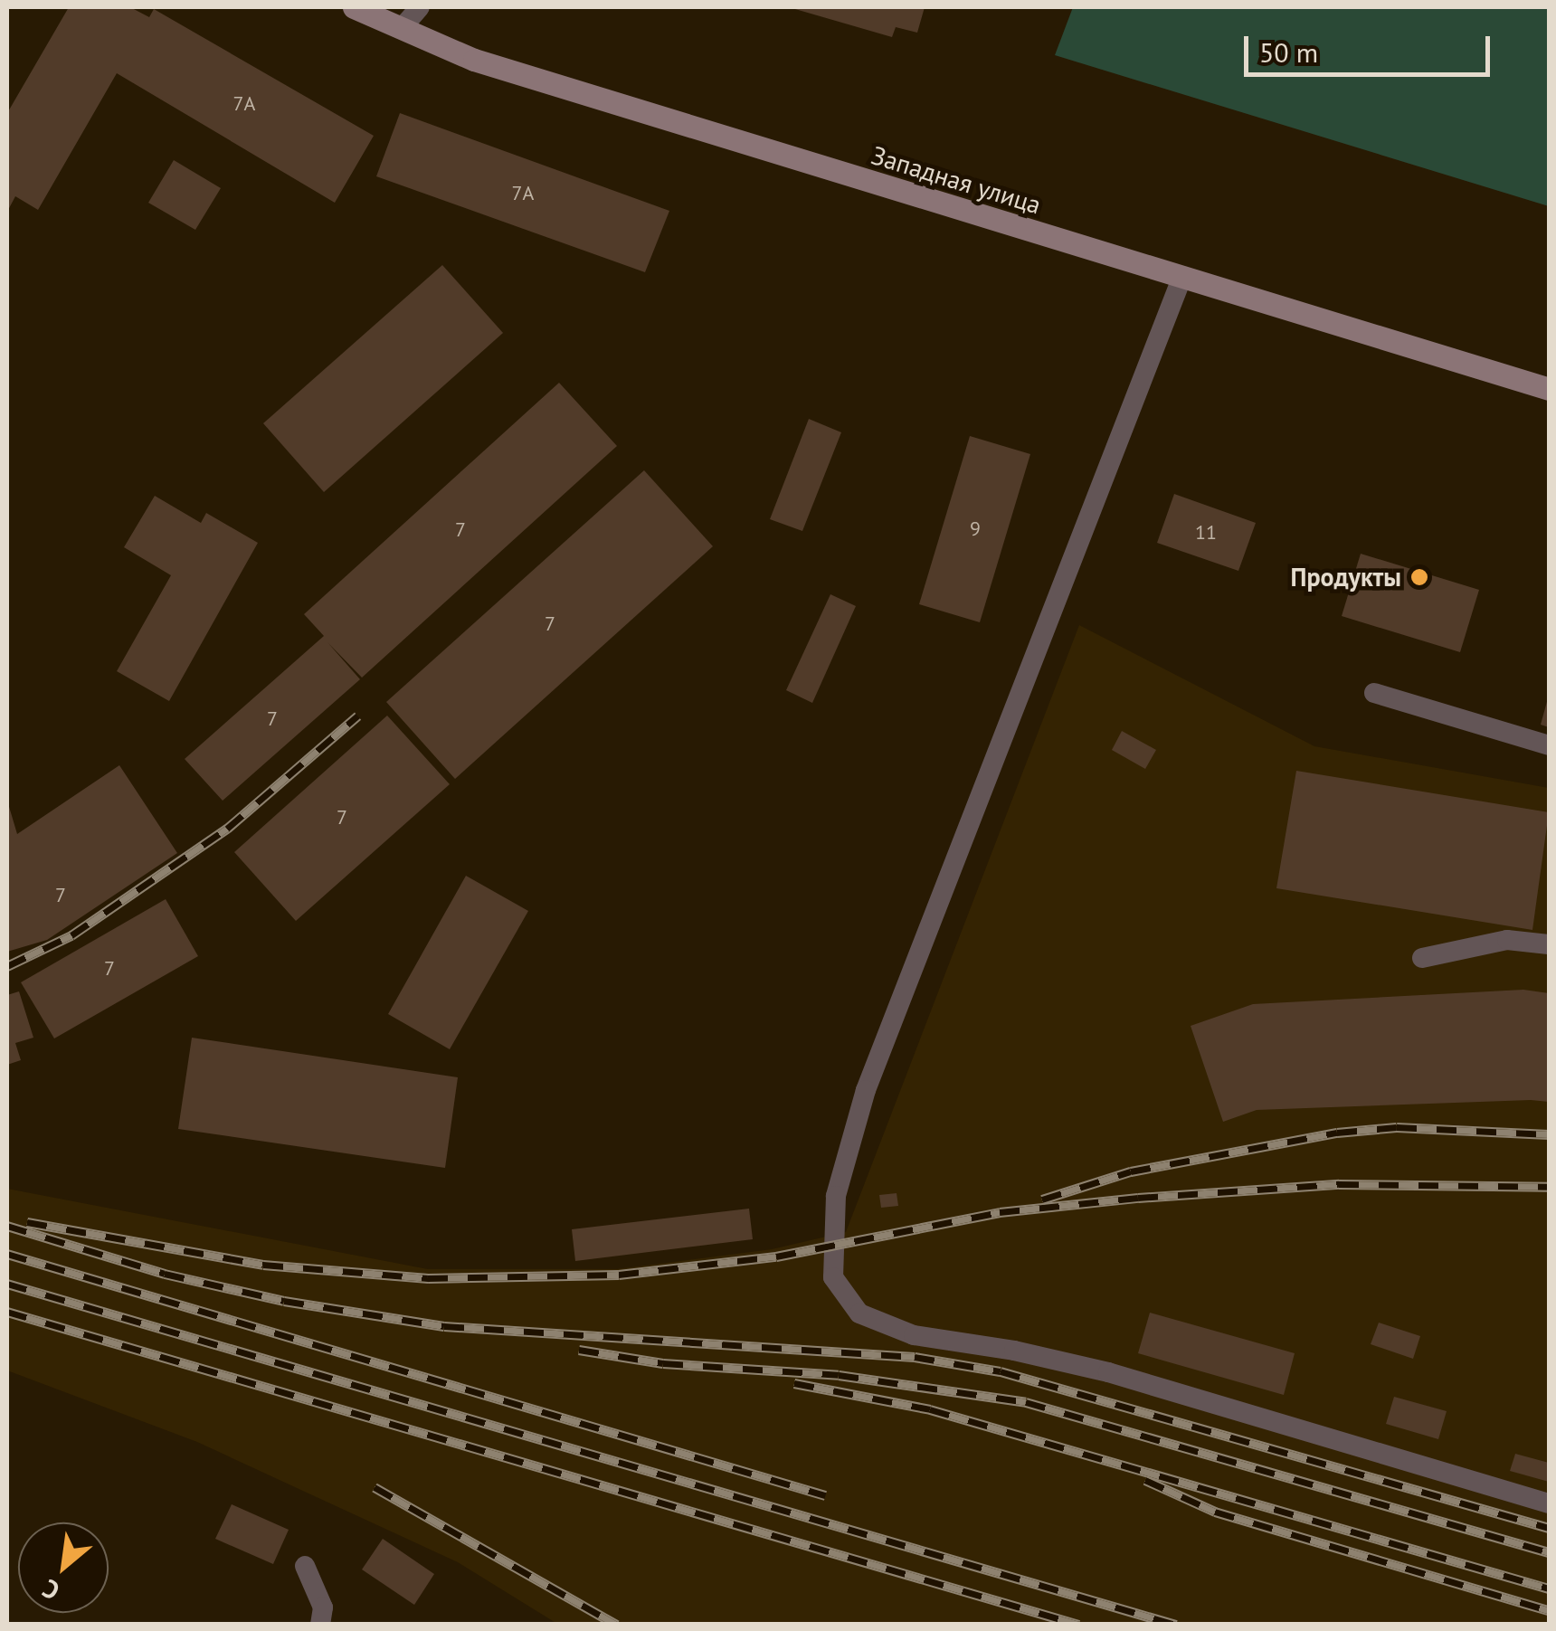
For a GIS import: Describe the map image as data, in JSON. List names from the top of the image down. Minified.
{"streets":{"main road":["Западная улица"]},"places":["Продукты"],"house_numbers":["7А","7А","9","7","11","7","7","7","7","7"],"scale_bar":"50 m","north":"bottom left"}
